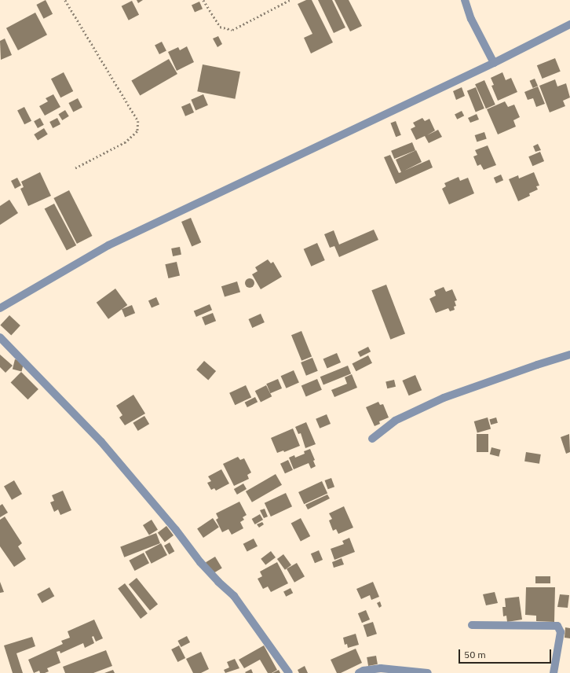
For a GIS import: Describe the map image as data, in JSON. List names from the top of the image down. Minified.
{"scale_bar":"50 m"}
